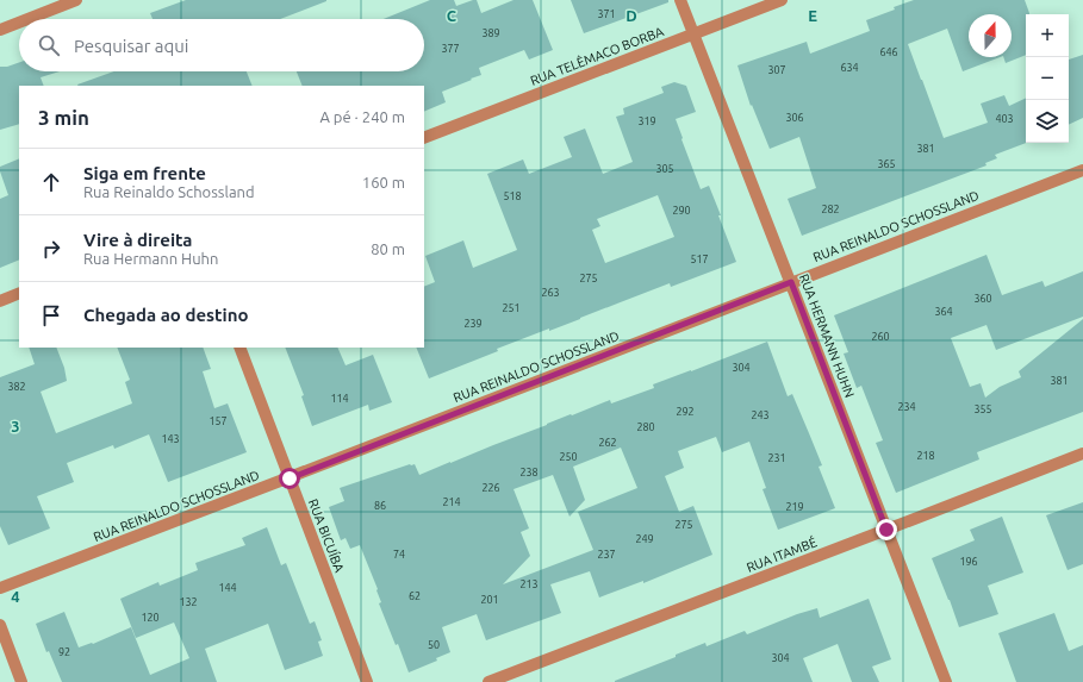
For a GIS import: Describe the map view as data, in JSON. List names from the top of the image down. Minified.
{"streets":{"street":["RUA TELÊMACO BORBA","RUA REINALDO SCHOSSLAND","RUA HERMANN HUHN","RUA BICUÍBA","RUA ITAMBÉ"]},"crossings":[["RUA TELÊMACO BORBA","RUA HERMANN HUHN"],["RUA REINALDO SCHOSSLAND","RUA HERMANN HUHN"],["RUA REINALDO SCHOSSLAND","RUA BICUÍBA"],["RUA HERMANN HUHN","RUA ITAMBÉ"]],"house_numbers":["371","389","377","646","634","307","306","403","319","381","365","305","518","282","290","517","275","263","360","251","364","239","260","304","381","382","114","234","355","292","243","157","280","143","262","218","250","231","238","226","214","86","219","275","249","74","237","196","213","144","62","201","132","120","50","92","304"],"north":"top","page":{"map_buttons":["+","−"],"search":"Pesquisar aqui","heading":["3 min","A pé · 240 m"],"list":[["Siga em frente","Rua Reinaldo Schossland","160 m"],["Vire à direita","Rua Hermann Huhn","80 m"],"Chegada ao destino"]},"grid":{"columns":["C","D","E"],"rows":["3","4"]}}
